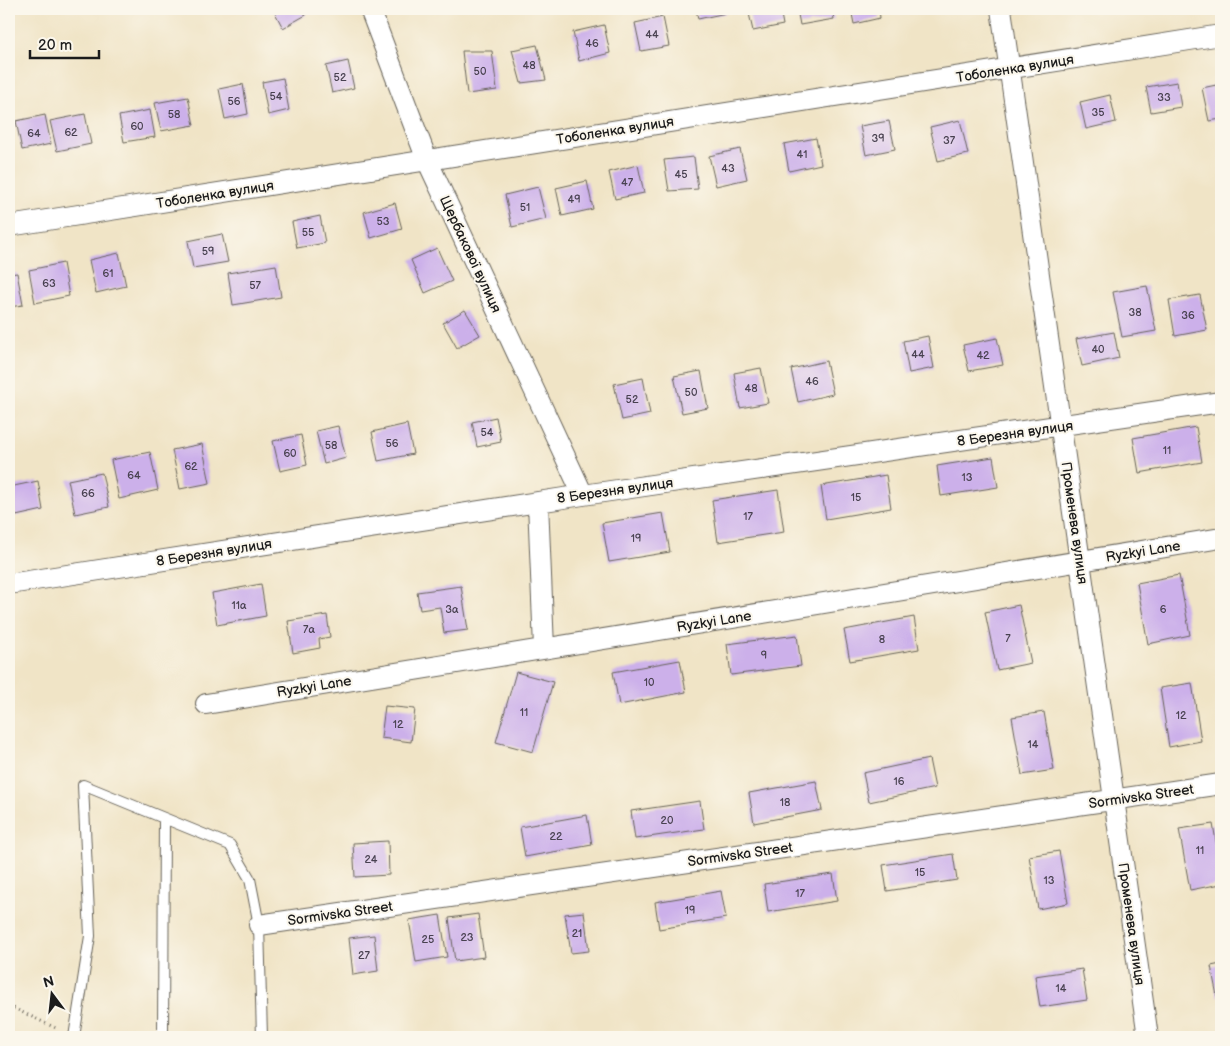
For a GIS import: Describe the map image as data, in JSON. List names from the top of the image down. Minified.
{"streets":{"street":["Тоболенка вулиця","Щербакової вулиця","8 Березня вулиця","Променева вулиця","Ryzkyi Lane","Sormivska Street"]},"crossings":[["Тоболенка вулиця","Щербакової вулиця"],["Тоболенка вулиця","Променева вулиця"],["Щербакової вулиця","8 Березня вулиця"],["8 Березня вулиця","Променева вулиця"],["Променева вулиця","Ryzkyi Lane"],["Променева вулиця","Sormivska Street"]],"house_numbers":["44","46","48","50","52","54","33","56","35","58","60","62","64","39","37","41","43","45","47","49","51","53","55","59","61","63","57","38","36","40","44","42","46","48","50","52","54","56","58","11","60","62","64","13","66","15","17","19","11а","3а","6","7а","7","8","9","10","11","12","12","14","16","18","20","22","11","24","15","13","17","19","21","23","25","27","14"],"scale_bar":"20 m","north":"top"}
